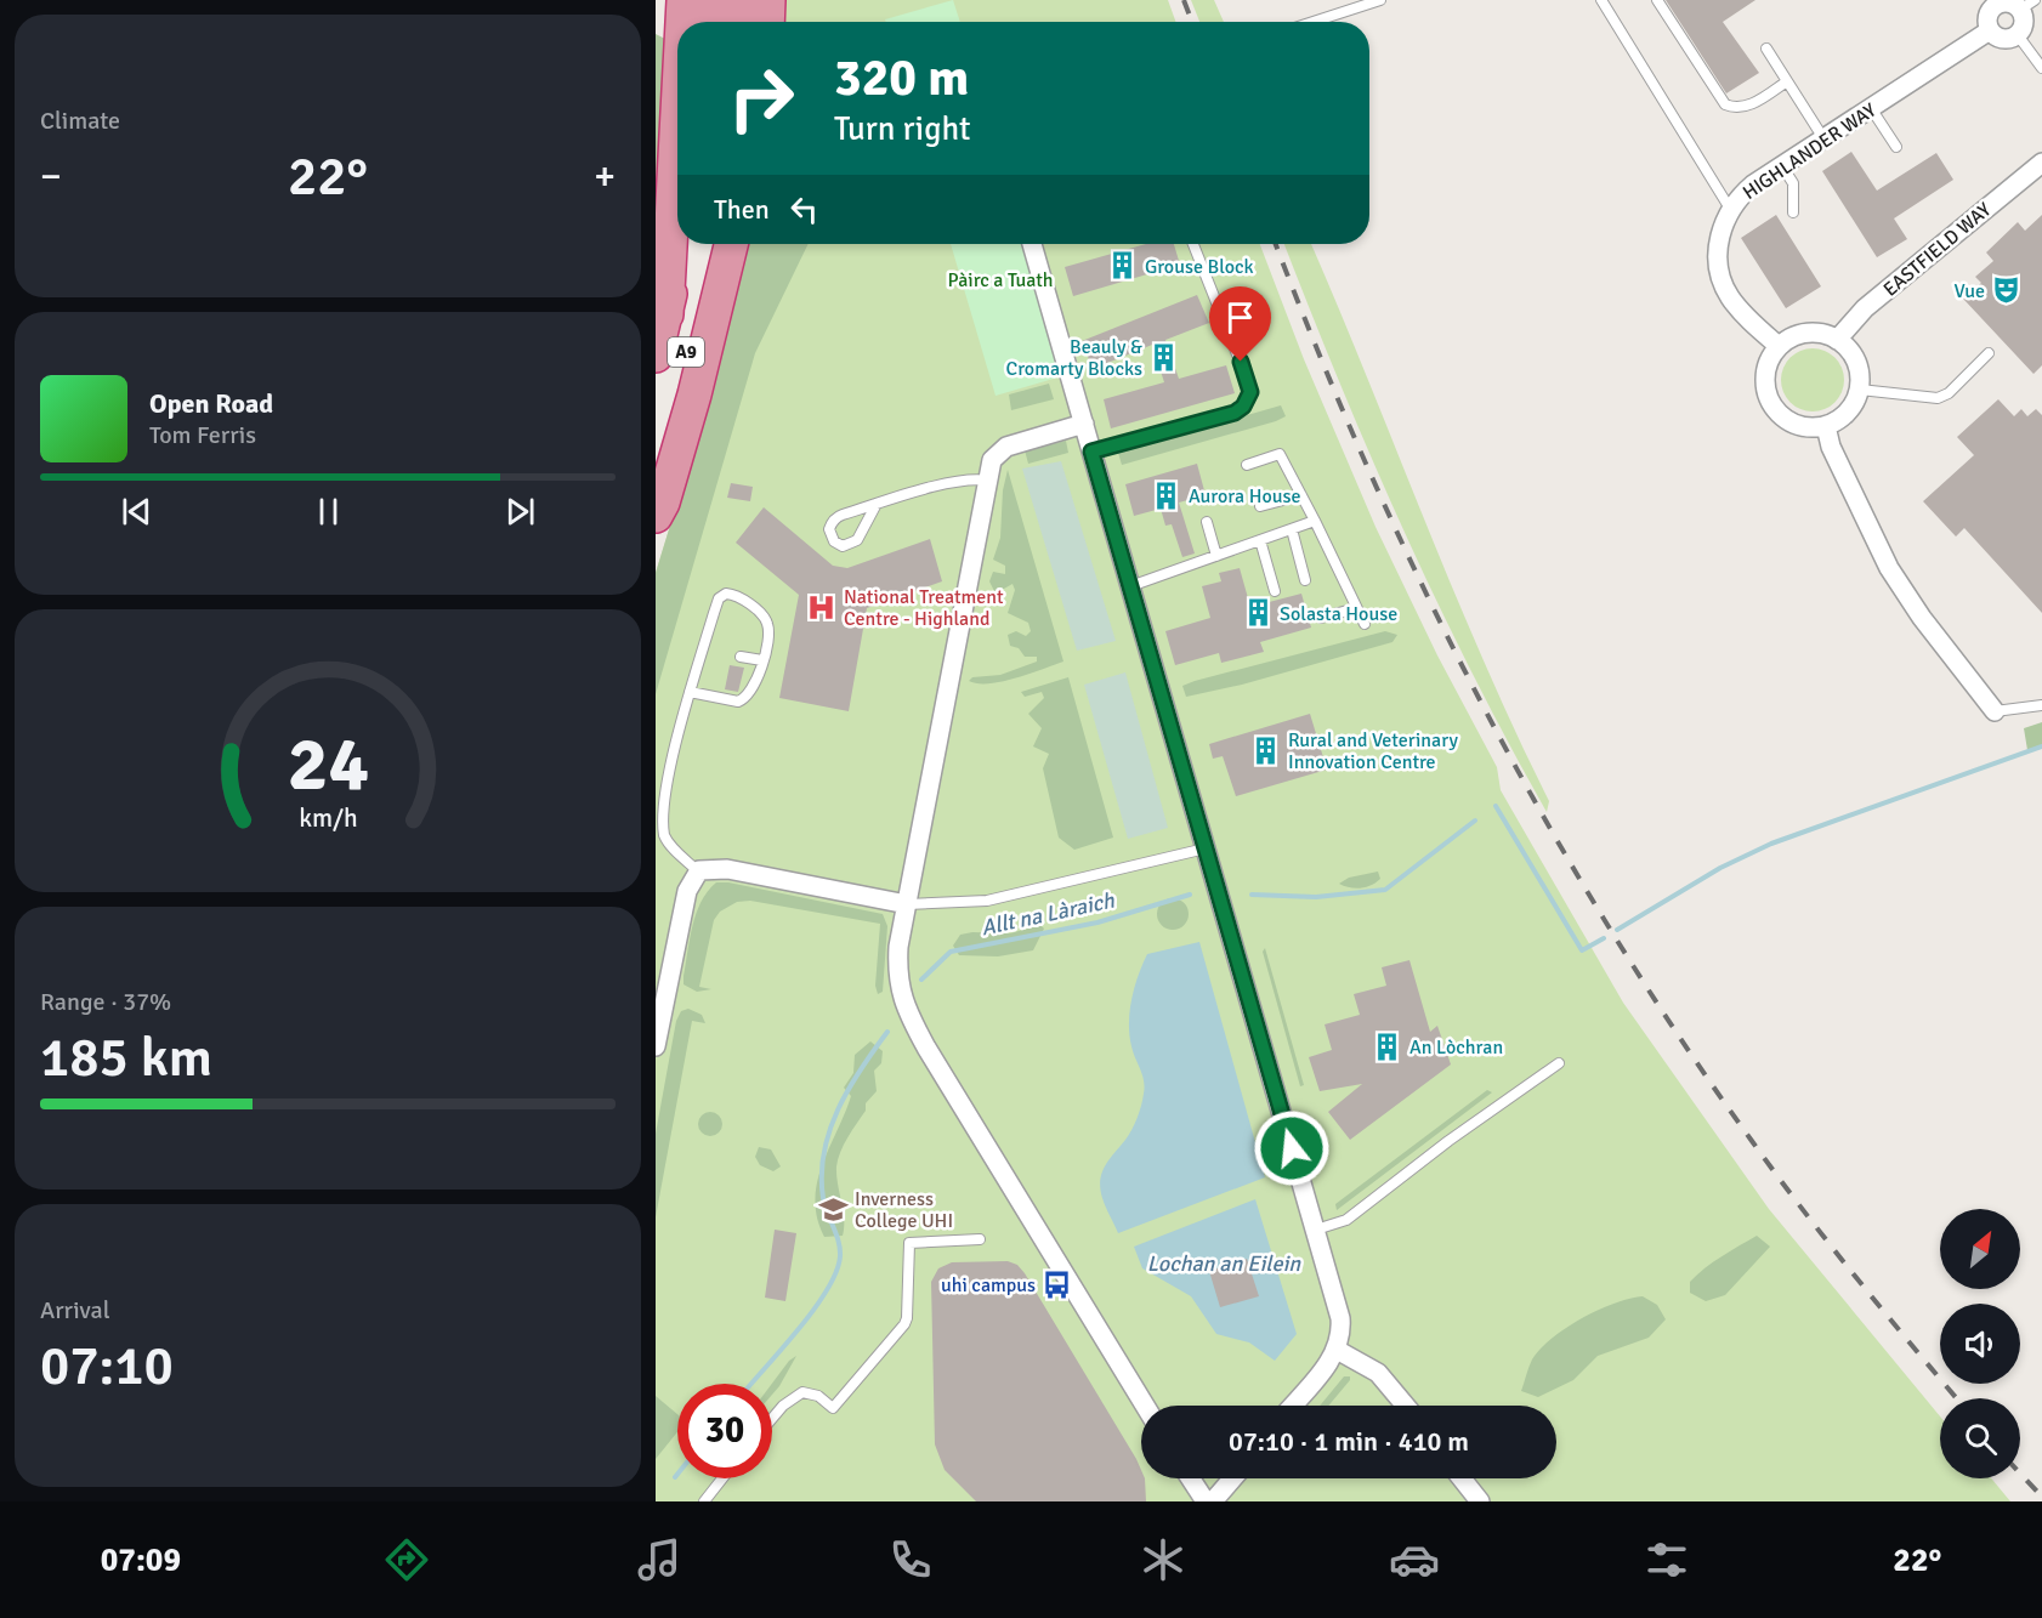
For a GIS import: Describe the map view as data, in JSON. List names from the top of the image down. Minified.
{"streets":{"highway":["A9"],"street":["HIGHLANDER WAY","EASTFIELD WAY"]},"crossings":[["HIGHLANDER WAY","EASTFIELD WAY"]],"water":["Allt na Làraich","Lochan an Eilein"],"parks":["Pàirc a Tuath"],"places":{"building":["Grouse Block","Beauly & Cromarty Blocks","Aurora House","Solasta House","Rural and Veterinary Innovation Centre","An Lòchran"],"theatre":["Vue"],"hospital":["National Treatment Centre - Highland"],"school or university":["Inverness College UHI"],"bus stop":["uhi campus"]},"north":"top right","page":{"tile":["Climate",["Range · 37%","185 km"],["Arrival","07:10"]],"turn":["320 m","Turn right"],"heat":["−","22°","+"],"then":"Then","song":["Open Road","Tom Ferris"],"limit":"30","trip":"07:10 · 1 min · 410 m","tabs":["07:09","22°"],"gauge":["24","km/h"]}}
